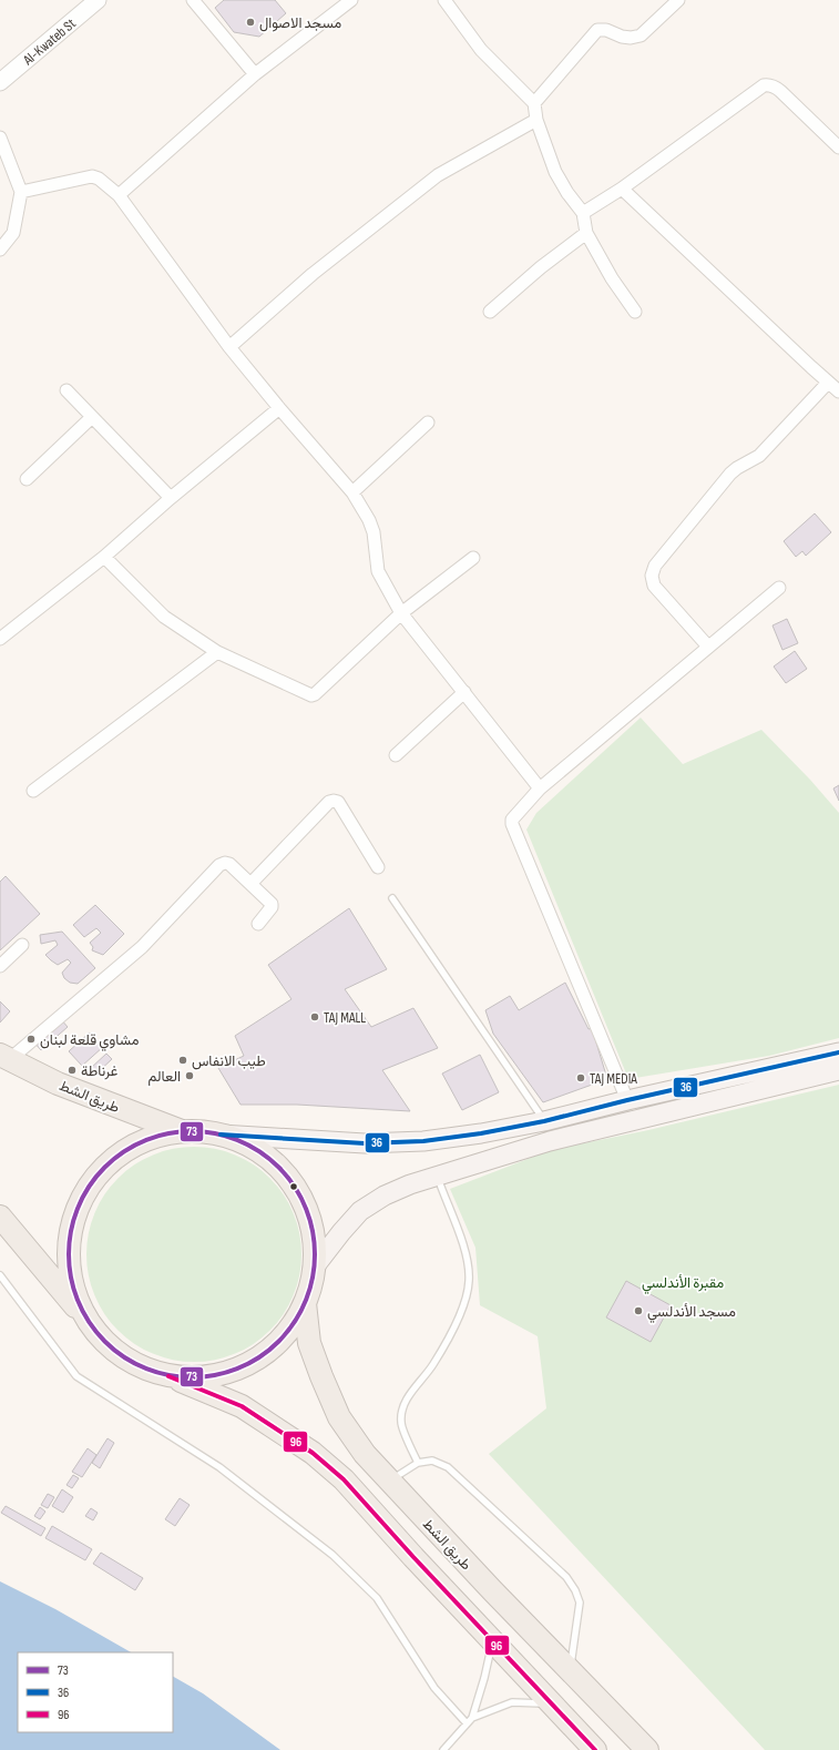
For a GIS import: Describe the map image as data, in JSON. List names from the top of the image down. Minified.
{"streets":{"highway":["طريق الشط"],"street":["Al-Kwateb St"]},"parks":["مقبرة الأندلسي"],"places":["مسجد الاصوال","TAJ MALL","مشاوي قلعة لبنان","طيب الانفاس","غرناطة","العالم","TAJ MEDIA","مسجد الأندلسي"],"lines":["transit line 36","transit line 73","transit line 96"],"legend":["73","36","96"]}
